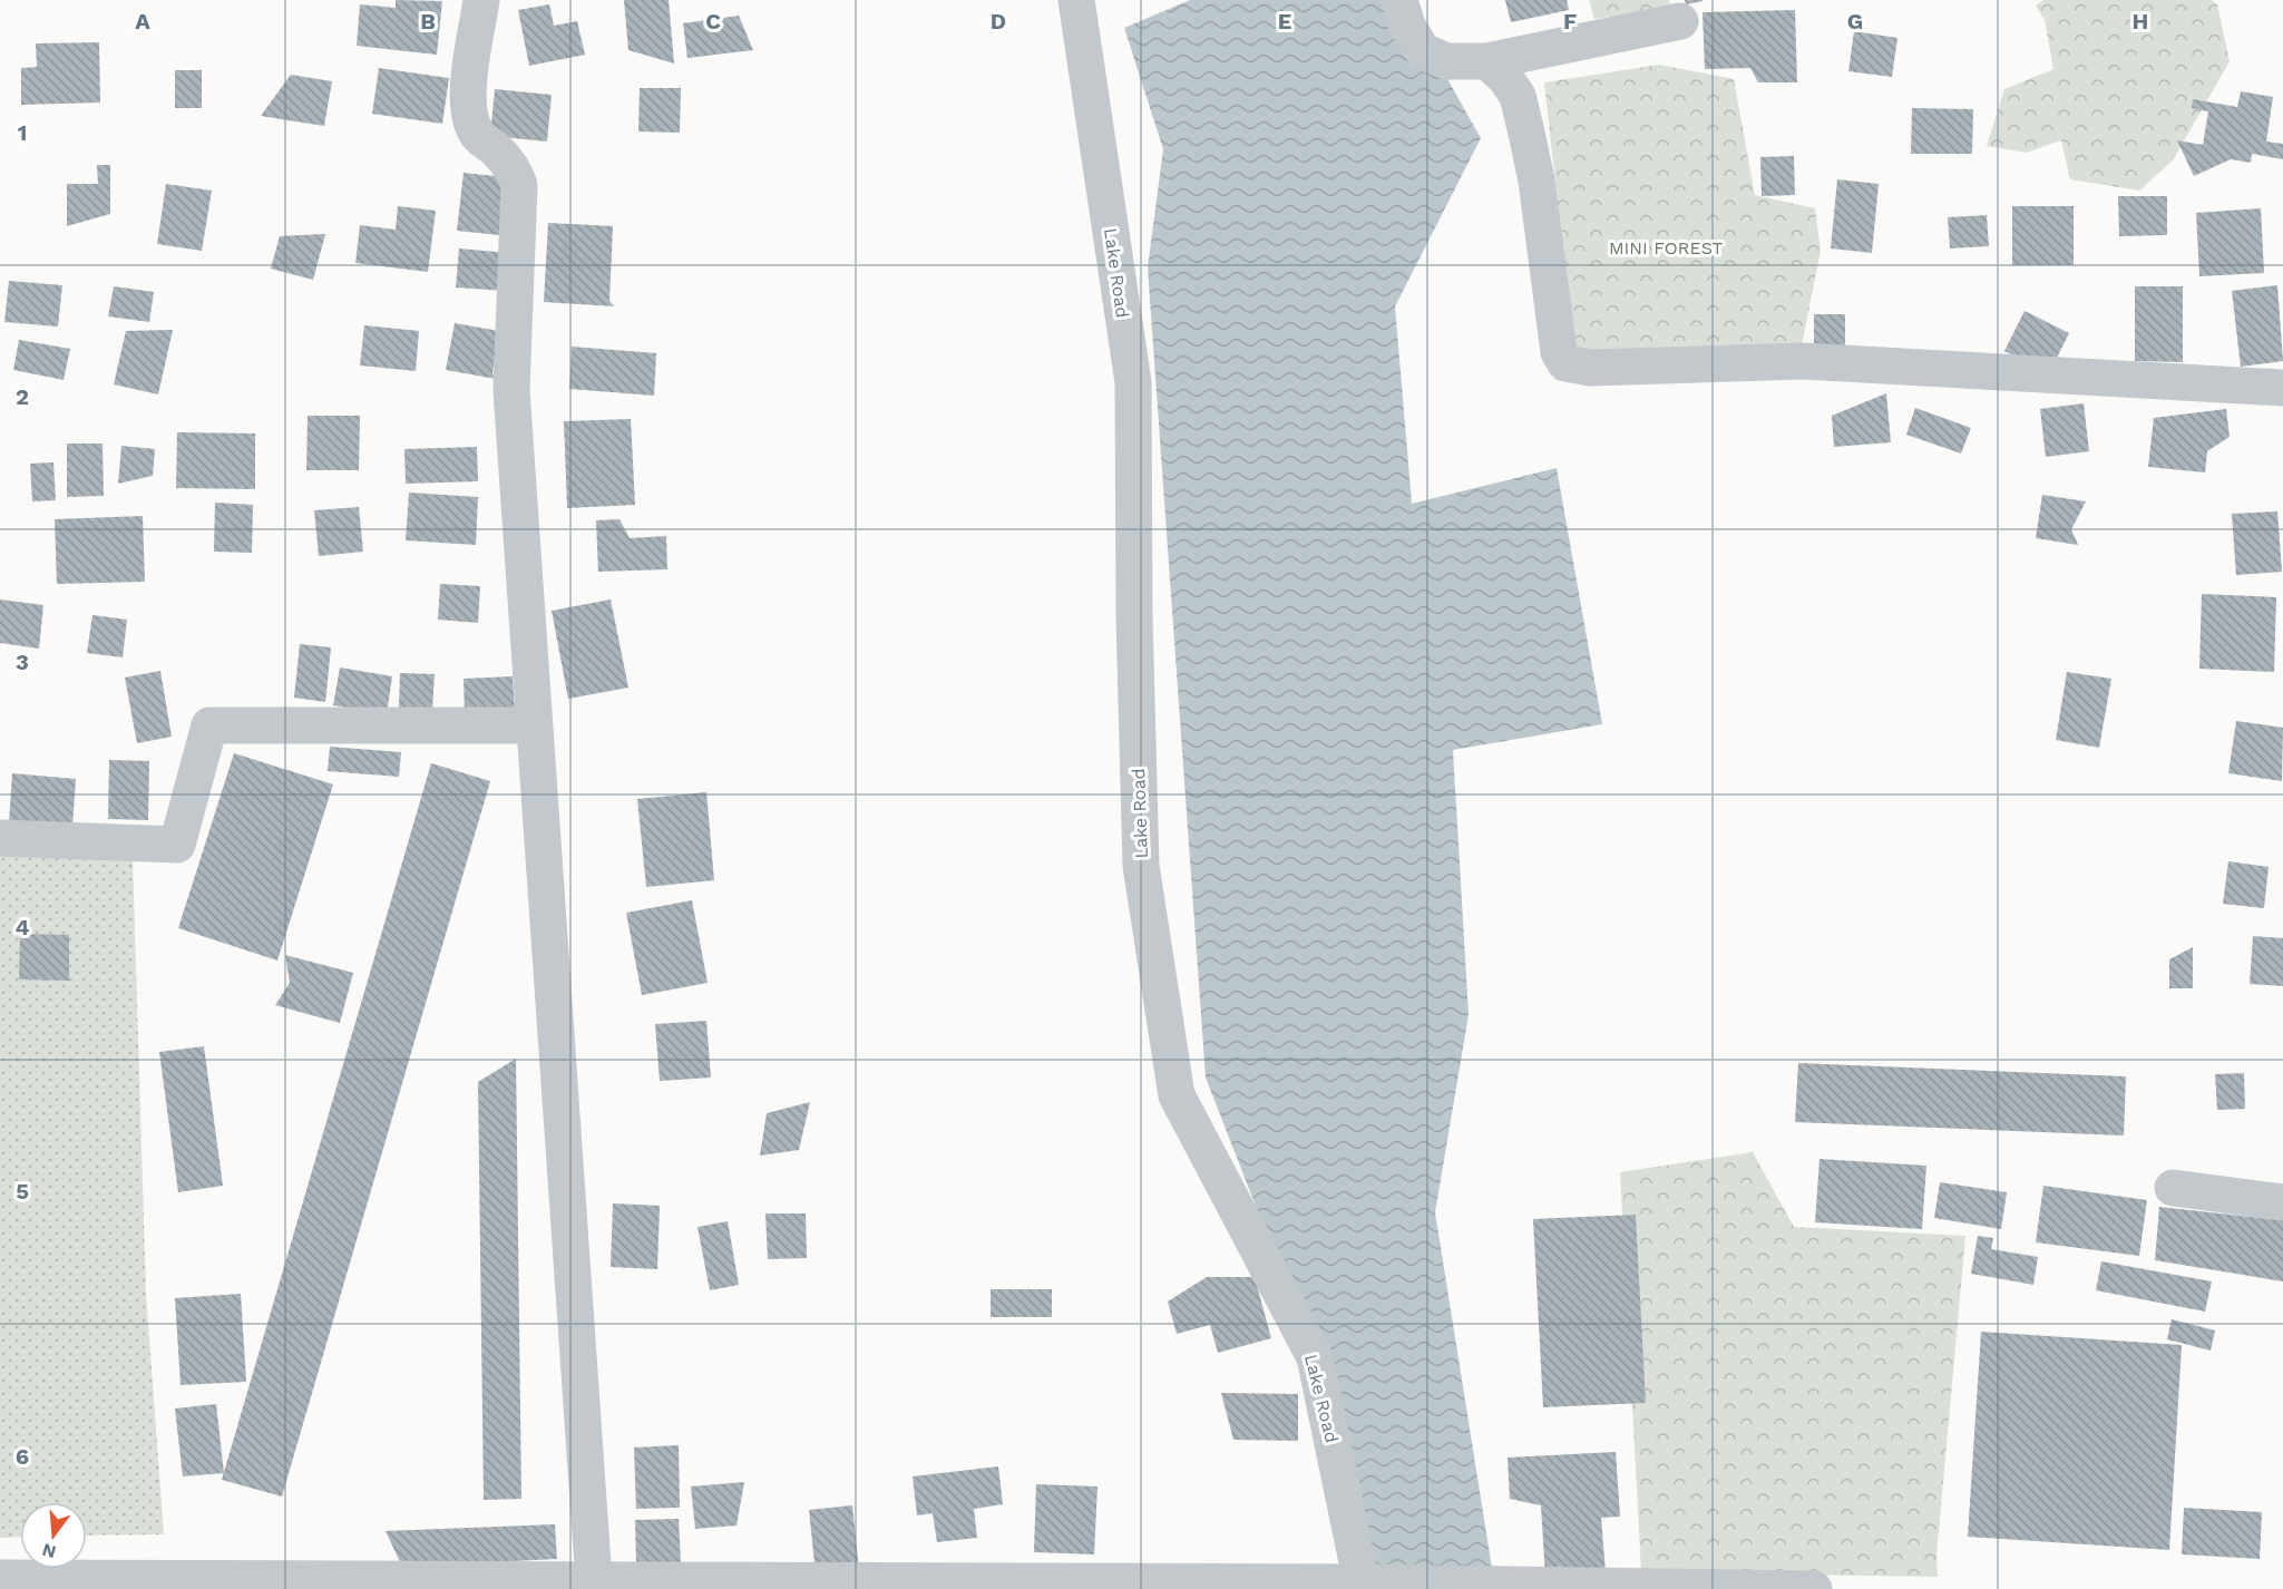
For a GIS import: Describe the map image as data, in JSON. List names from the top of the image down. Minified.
{"streets":{"street":["Lake Road"]},"parks":["MINI FOREST"],"north":"bottom","grid":{"columns":["A","B","C","D","E","F","G","H"],"rows":["1","2","3","4","5","6"]}}
